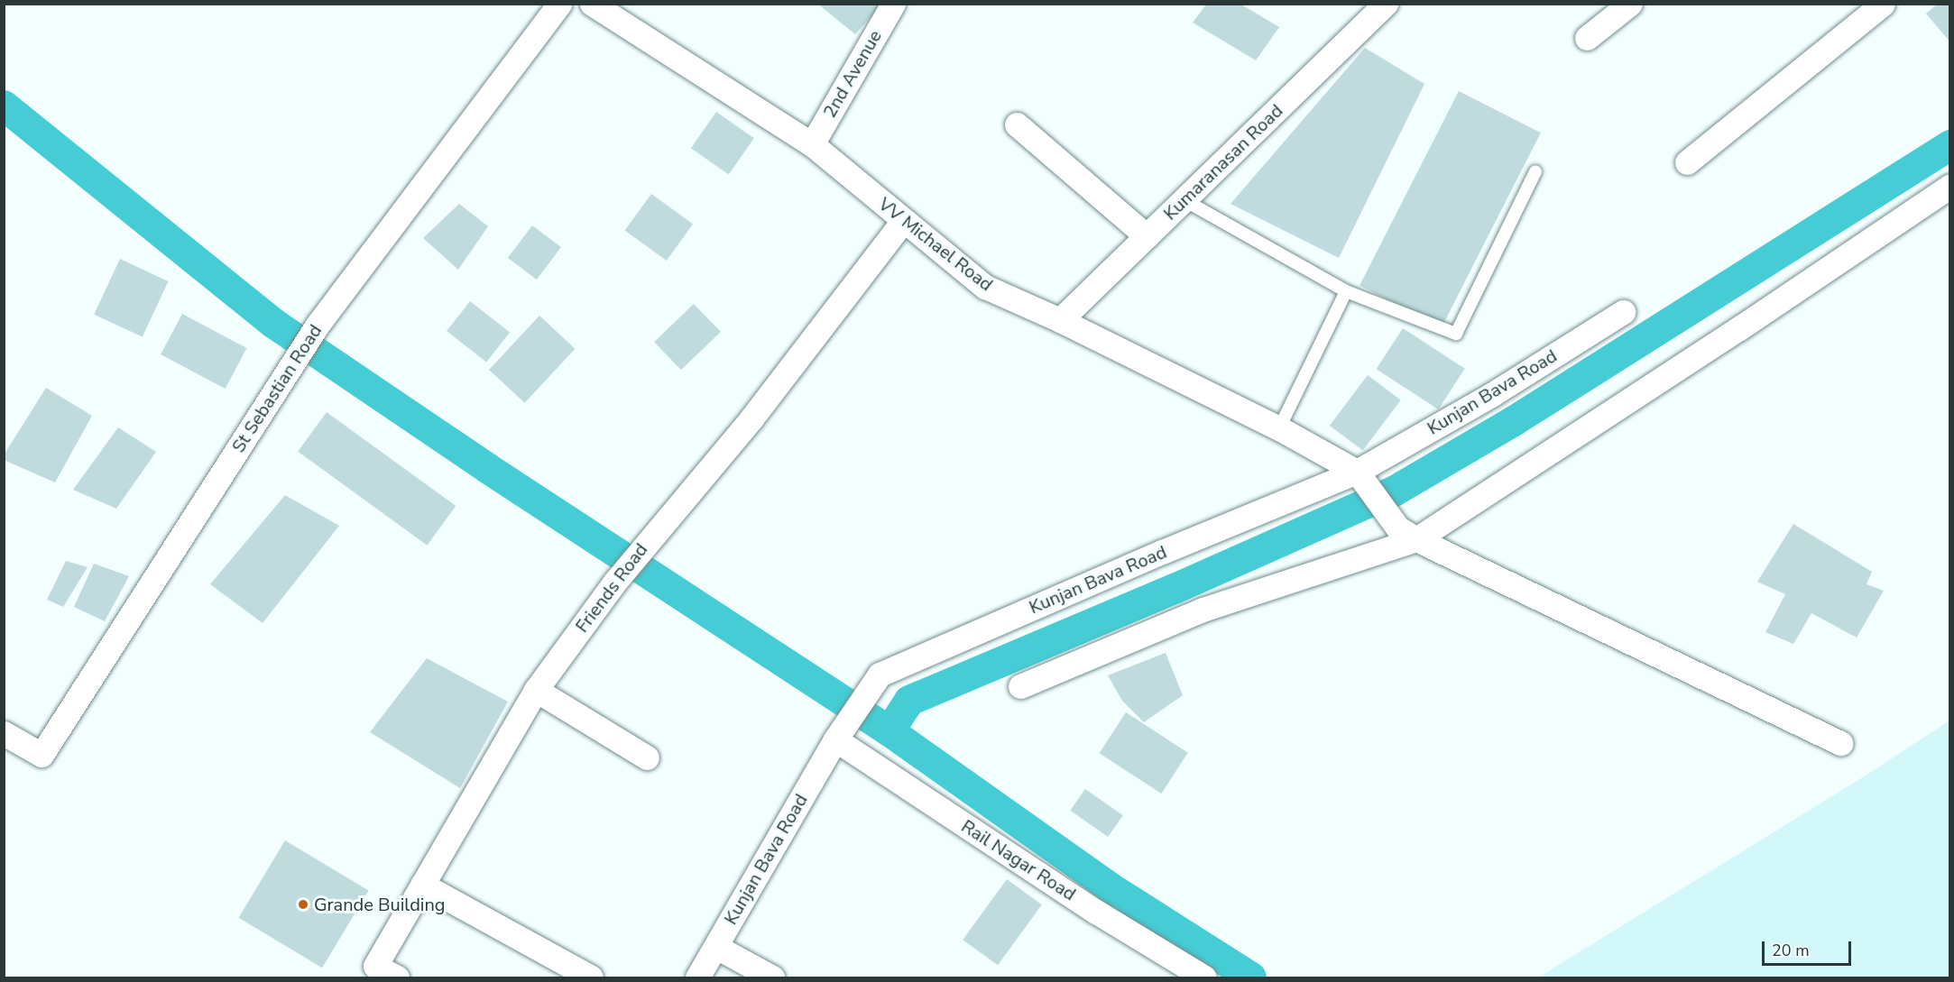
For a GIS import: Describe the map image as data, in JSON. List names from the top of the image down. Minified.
{"streets":{"street":["2nd Avenue","Kumaranasan Road","VV Michael Road","St Sebastian Road","Kunjan Bava Road","Friends Road","Rail Nagar Road"]},"crossings":[["2nd Avenue","VV Michael Road"],["Kumaranasan Road","VV Michael Road"],["VV Michael Road","Kunjan Bava Road"],["VV Michael Road","Friends Road"],["Kunjan Bava Road","Rail Nagar Road"]],"places":["Grande Building"],"scale_bar":"20 m"}
